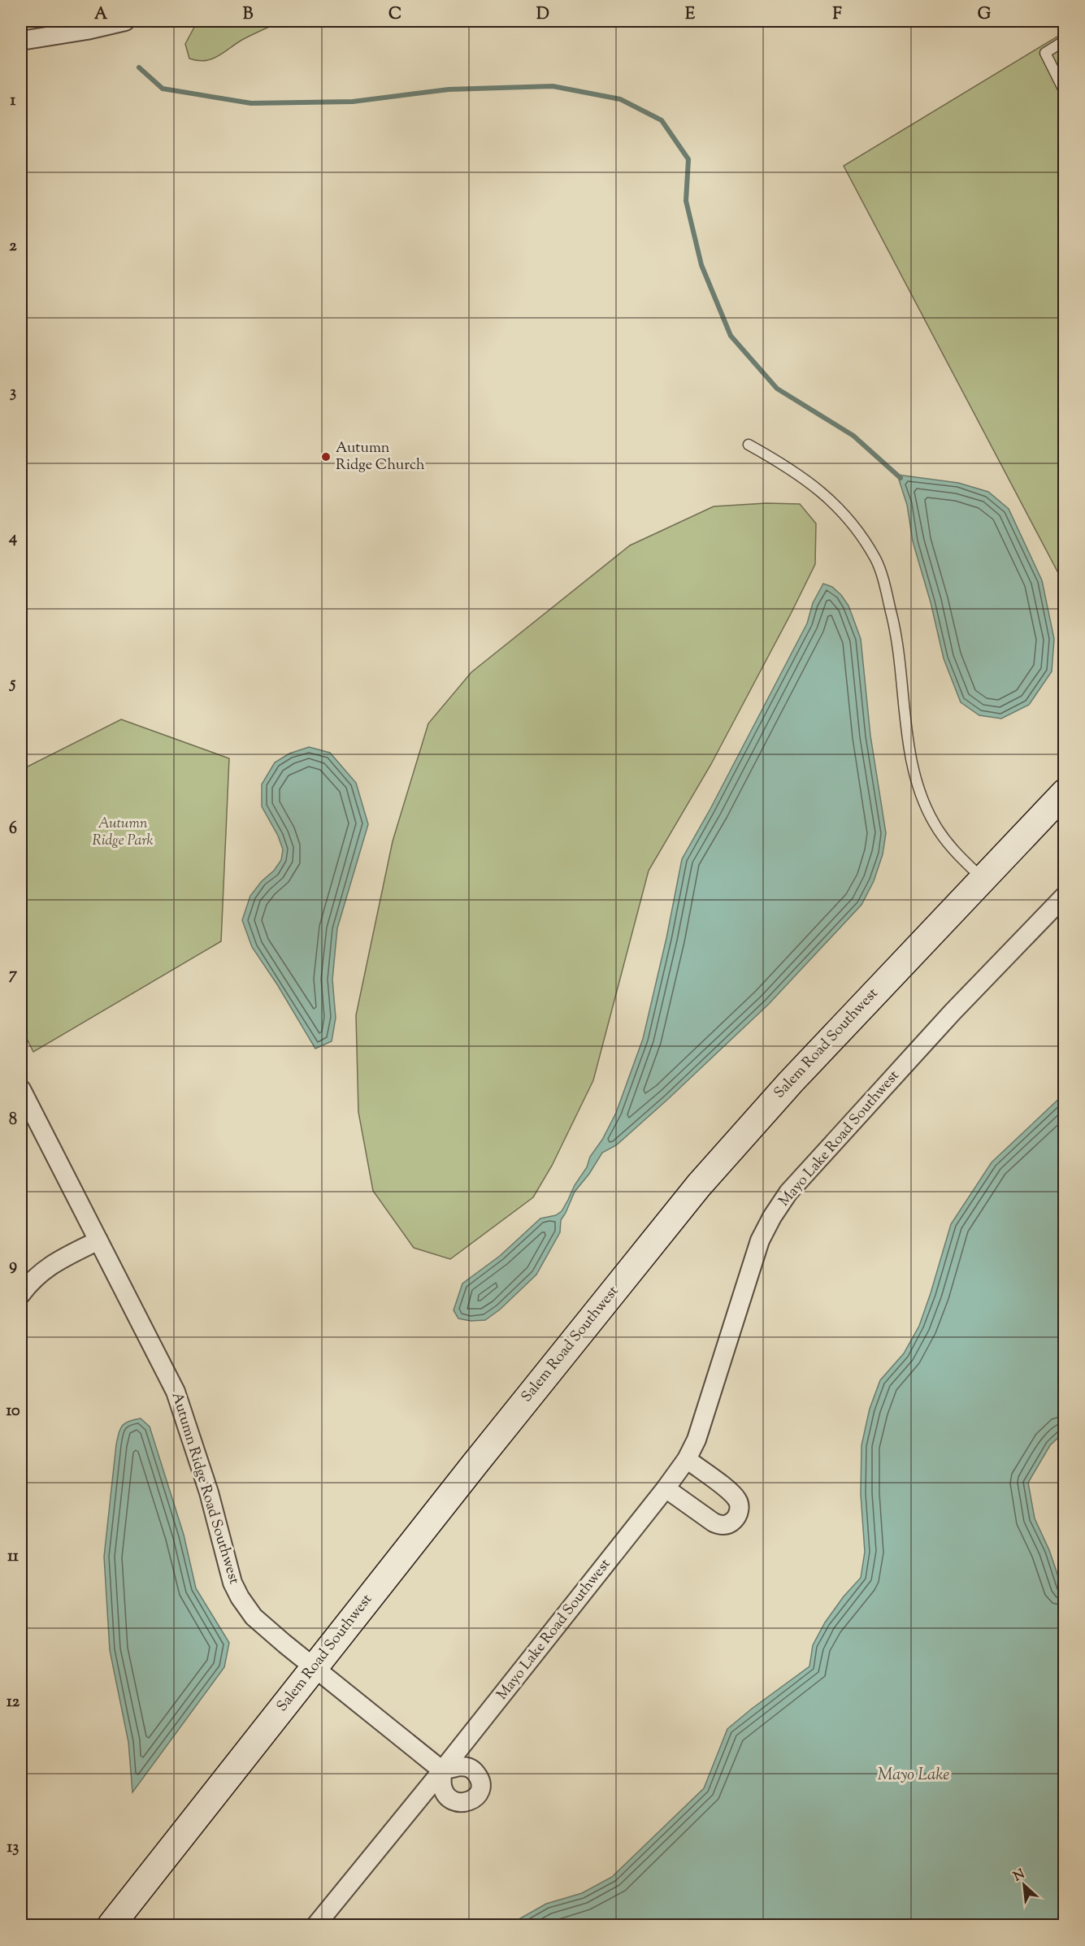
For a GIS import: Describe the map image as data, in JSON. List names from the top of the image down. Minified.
{"streets":{"main road":["Salem Road Southwest"],"street":["Mayo Lake Road Southwest","Autumn Ridge Road Southwest"]},"crossings":[["Salem Road Southwest","Autumn Ridge Road Southwest"],["Mayo Lake Road Southwest","Autumn Ridge Road Southwest"]],"water":["Mayo Lake"],"parks":["Autumn Ridge Park"],"places":["Autumn Ridge Church"],"north":"top left","grid":{"columns":["A","B","C","D","E","F","G"],"rows":["1","2","3","4","5","6","7","8","9","10","11","12","13"]}}
